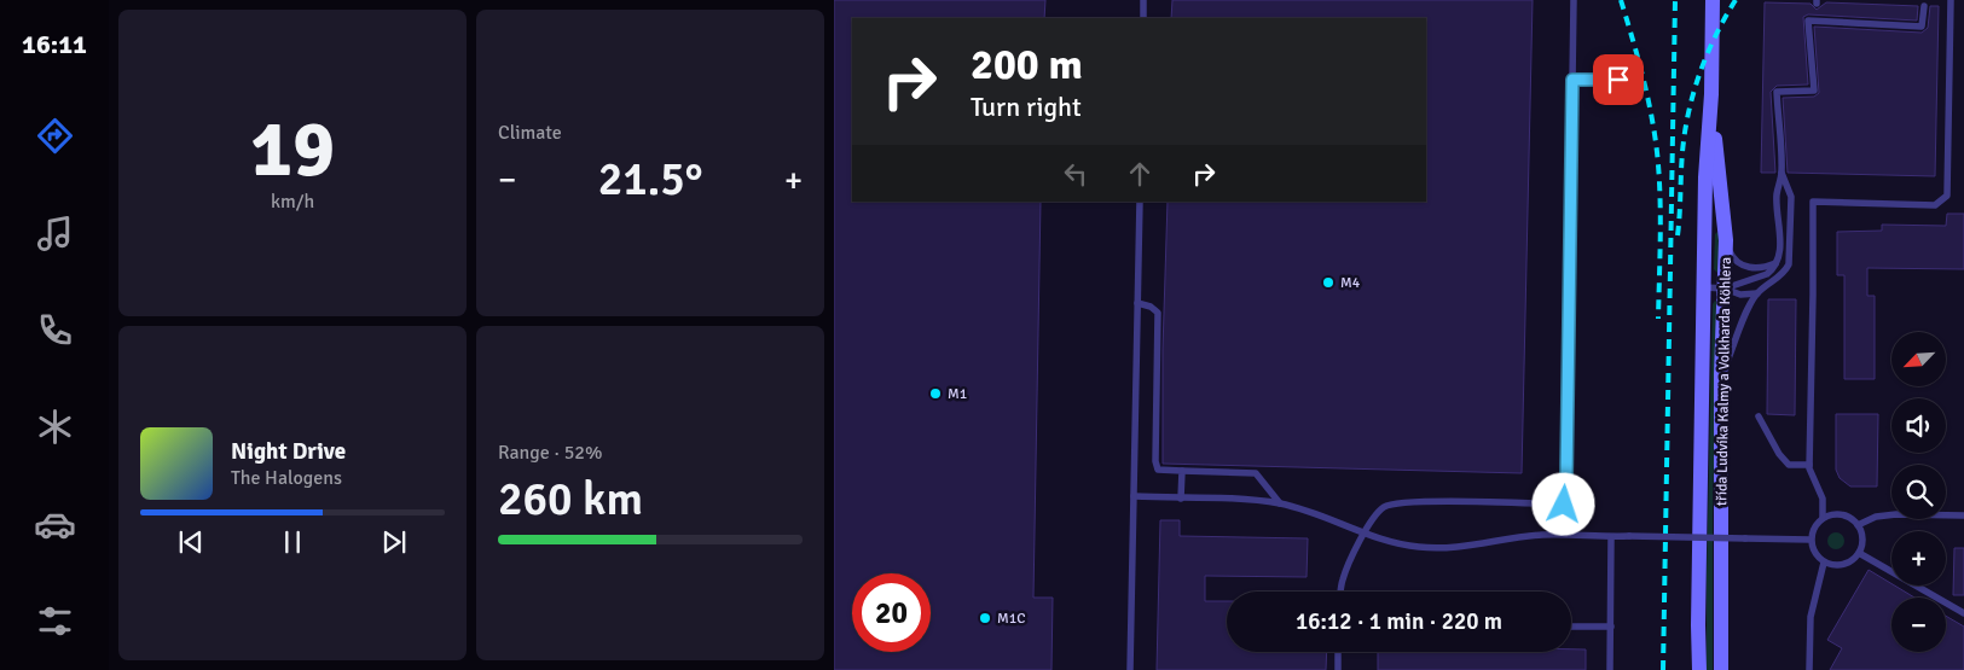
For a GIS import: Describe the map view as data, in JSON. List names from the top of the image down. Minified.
{"streets":{"street":["třída Ludvíka Kalmy a Volkharda Köhlera"]},"places":["M4","M1","M1C"],"north":"bottom left","page":{"tabs":"16:11","tile":[["19","km/h"],"Climate",["Range · 52%","260 km"]],"turn":["200 m","Turn right"],"heat":["−","21.5°","+"],"map_buttons":["+","−"],"song":["Night Drive","The Halogens"],"limit":"20","trip":"16:12 · 1 min · 220 m"}}
